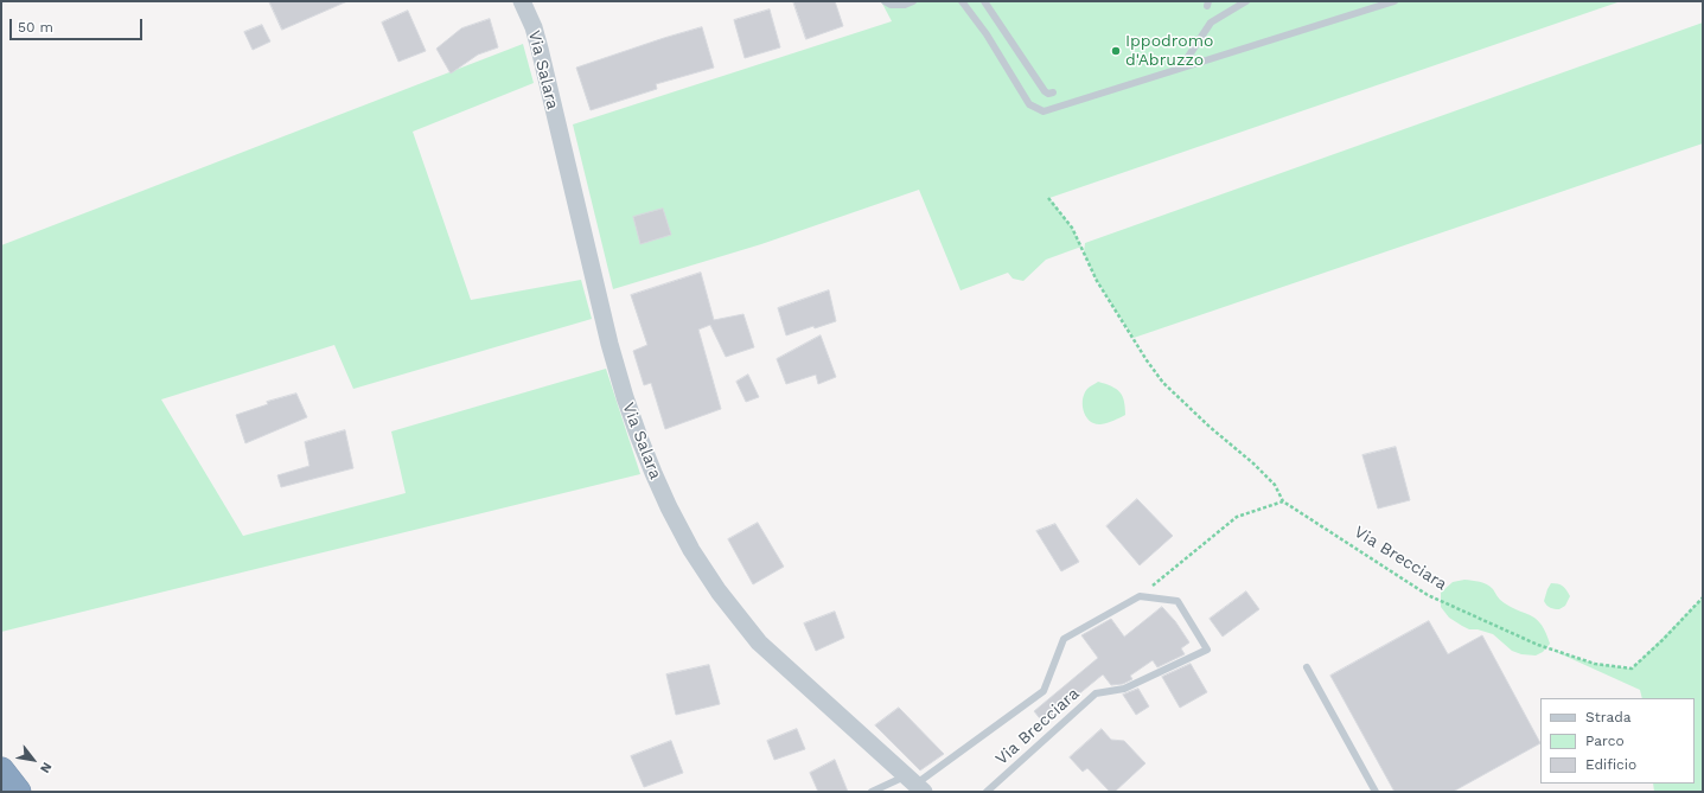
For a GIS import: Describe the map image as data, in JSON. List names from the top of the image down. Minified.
{"streets":{"street":["Via Salara"],"lane":["Via Brecciara"]},"crossings":[["Via Salara","Via Brecciara"]],"places":["Ippodromo d'Abruzzo"],"legend":["Strada","Parco","Edificio"],"scale_bar":"50 m","north":"bottom right"}
